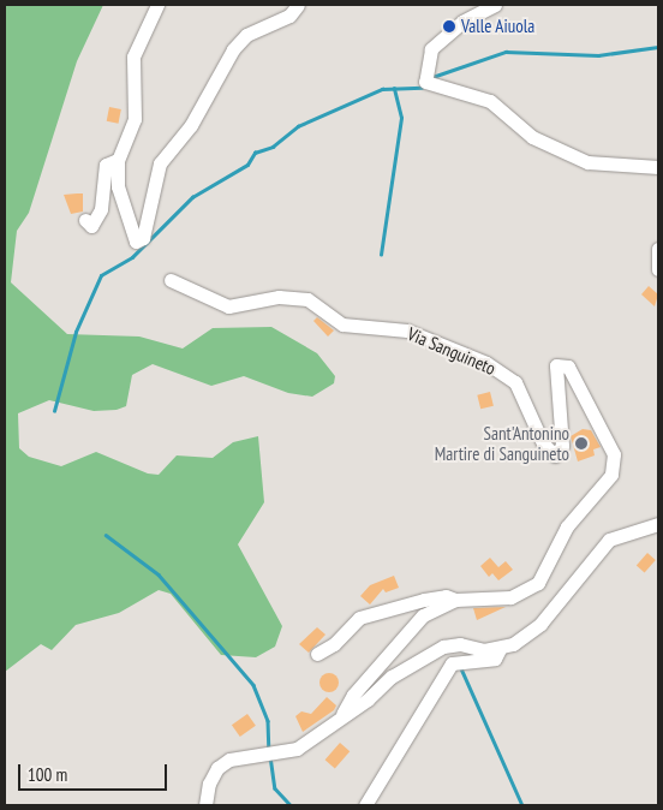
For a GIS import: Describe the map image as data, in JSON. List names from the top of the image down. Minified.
{"streets":{"street":["Via Sanguineto"]},"places":["Valle Aiuola","Sant'Antonino Martire di Sanguineto"],"scale_bar":"100 m"}
